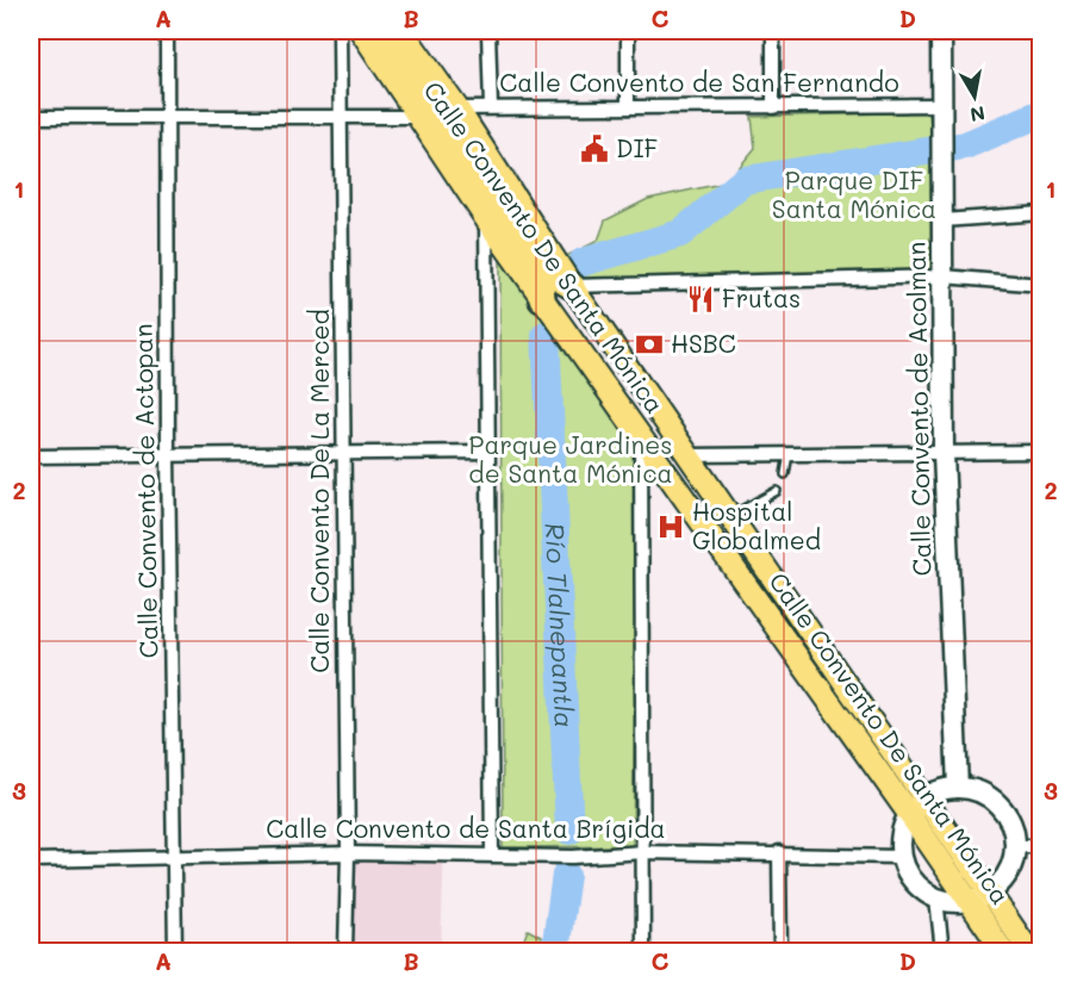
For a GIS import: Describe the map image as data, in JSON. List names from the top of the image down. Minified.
{"streets":{"main road":["Calle Convento De Santa Mónica"],"street":["Calle Convento de San Fernando","Calle Convento de Acolman","Calle Convento de Actopan","Calle Convento De La Merced","Calle Convento de Santa Brígida"]},"crossings":[["Calle Convento de San Fernando","Calle Convento De Santa Mónica"],["Calle Convento de San Fernando","Calle Convento de Acolman"],["Calle Convento de San Fernando","Calle Convento de Actopan"],["Calle Convento de San Fernando","Calle Convento De La Merced"],["Calle Convento de Actopan","Calle Convento de Santa Brígida"],["Calle Convento De La Merced","Calle Convento de Santa Brígida"]],"water":["Río Tlalnepantla"],"parks":["Parque DIF Santa Mónica","Parque Jardines de Santa Mónica"],"places":{"public building":["DIF"],"restaurant":["Frutas"],"bank":["HSBC"],"hospital":["Hospital Globalmed"]},"north":"bottom","grid":{"columns":["A","B","C","D"],"rows":["1","2","3"]}}
